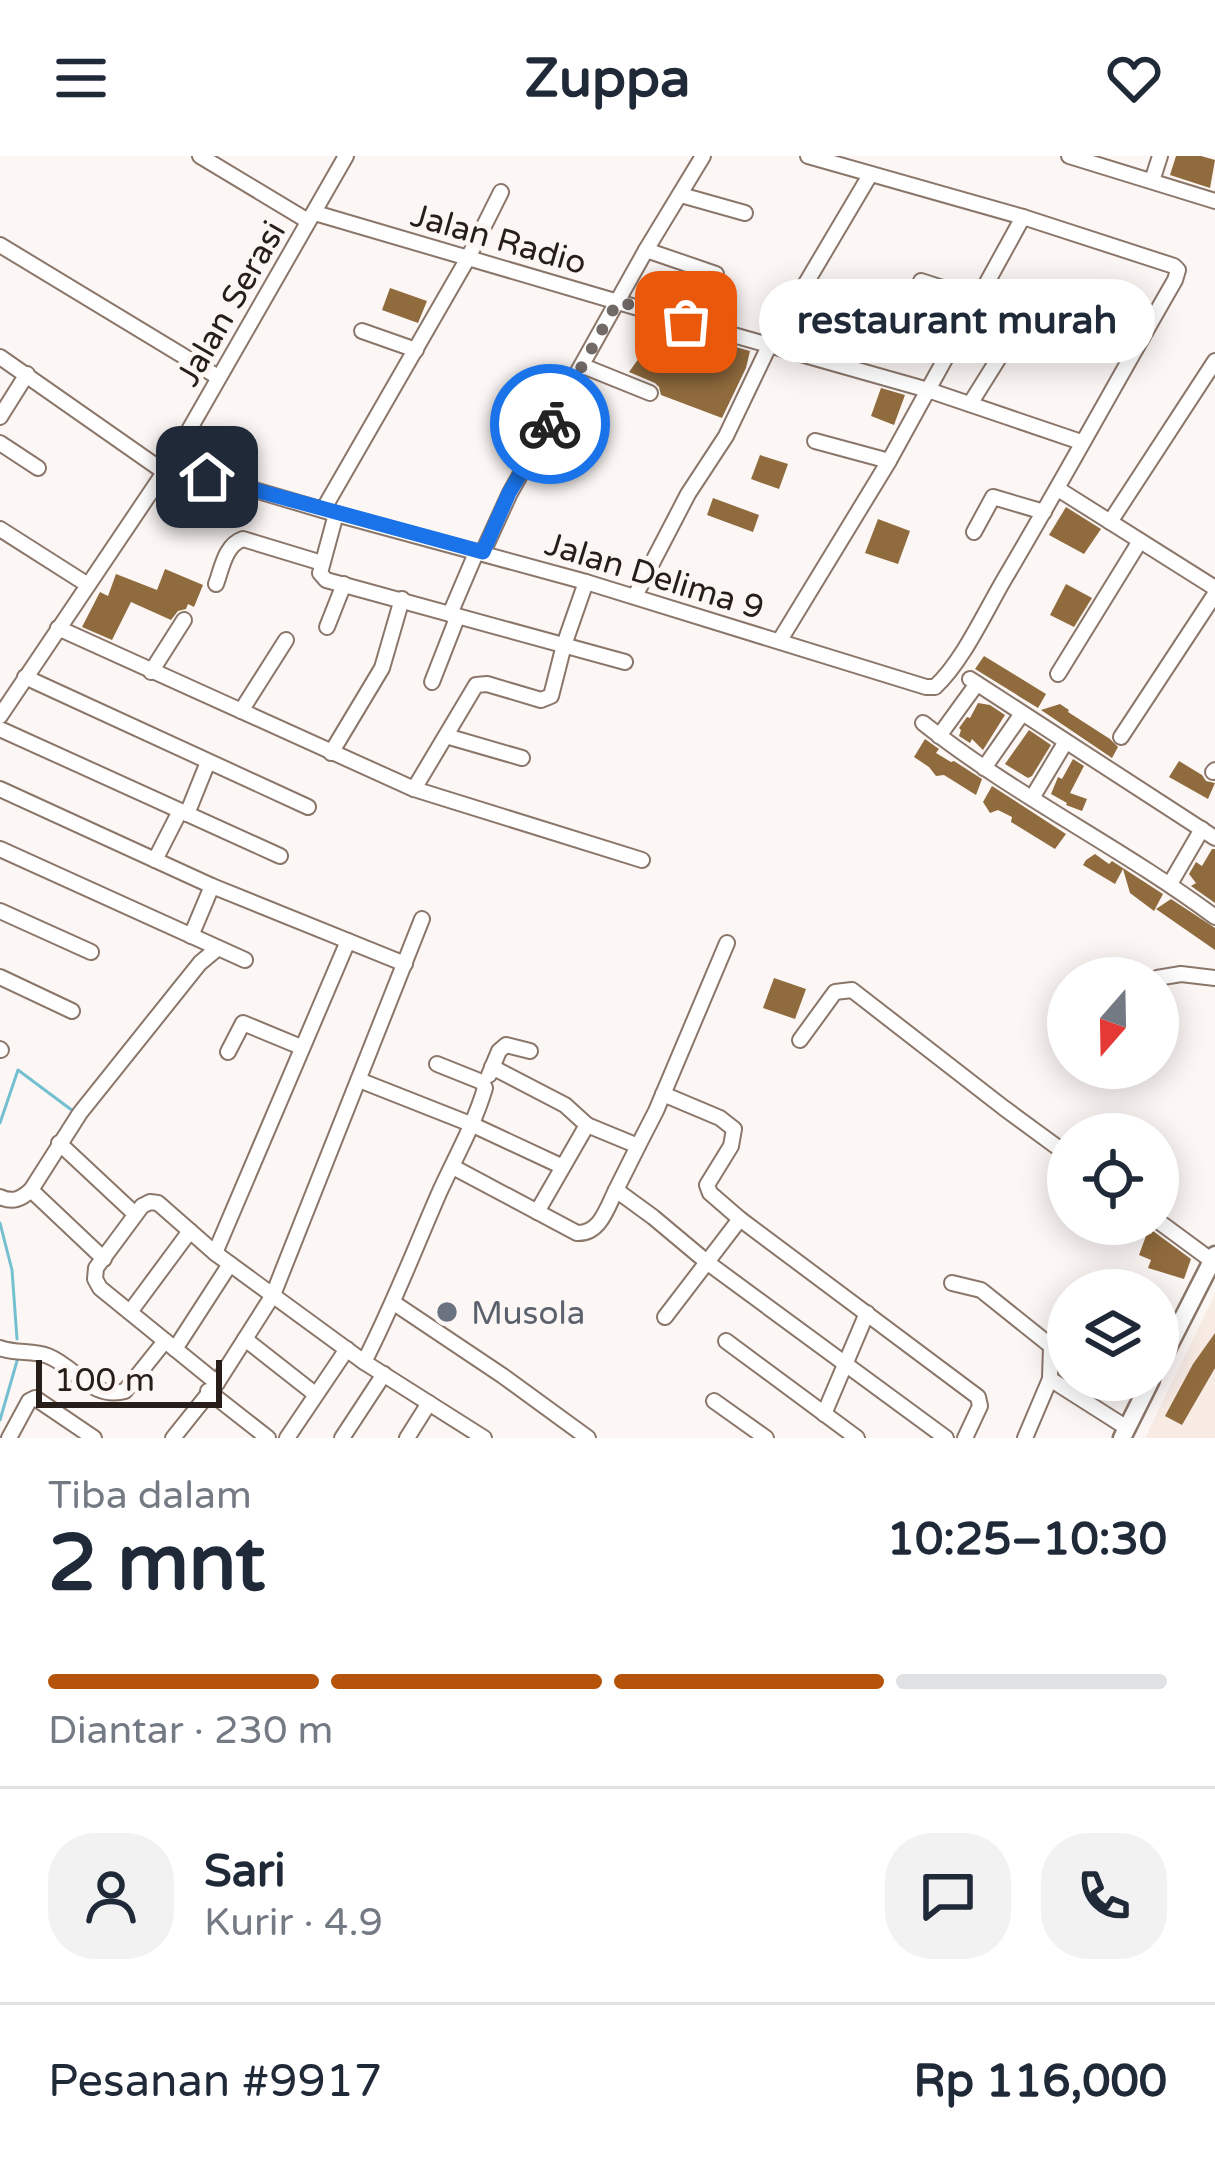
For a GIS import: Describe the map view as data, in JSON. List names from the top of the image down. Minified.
{"streets":{"street":["Jalan Radio","Jalan Serasi","Jalan Delima 9"]},"crossings":[["Jalan Radio","Jalan Serasi"],["Jalan Serasi","Jalan Delima 9"]],"places":["restaurant murah","Musola"],"scale_bar":"100 m","north":"bottom","page":{"header":"Zuppa","bubble":"restaurant murah","scale":"100 m","heading":["2 mnt","Tiba dalam","10:25–10:30"],"panel":["Sari","Kurir · 4.9","Pesanan #9917","Rp 116,000"],"bar":"Diantar · 230 m"}}
